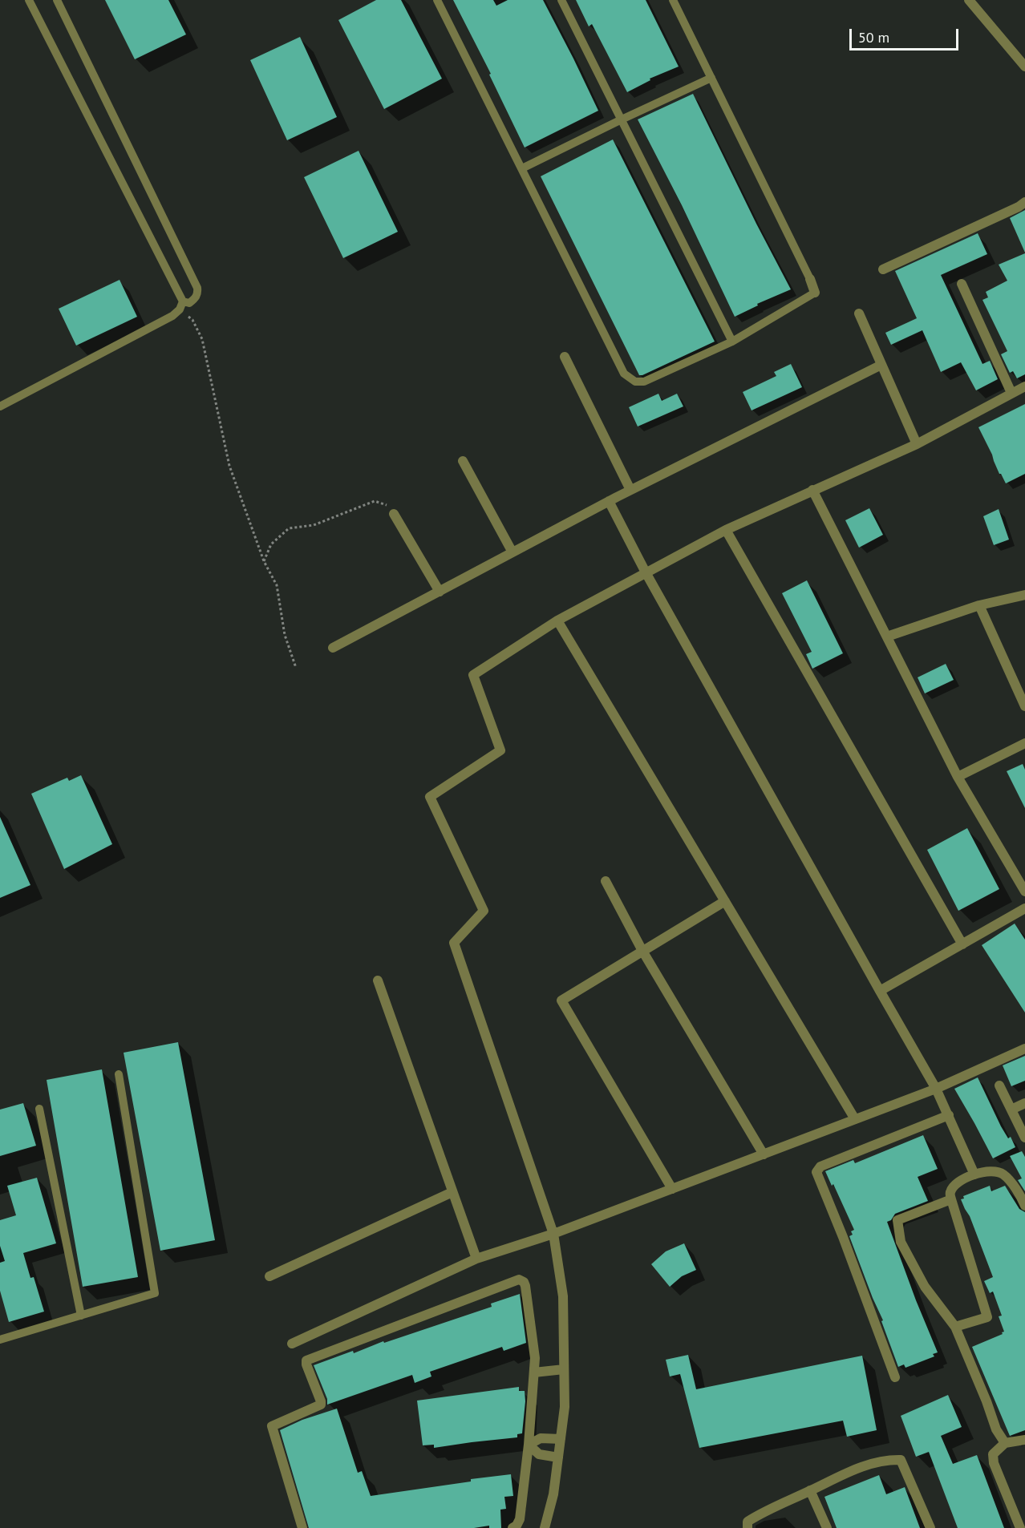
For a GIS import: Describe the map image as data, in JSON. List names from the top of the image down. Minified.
{"scale_bar":"50 m"}
